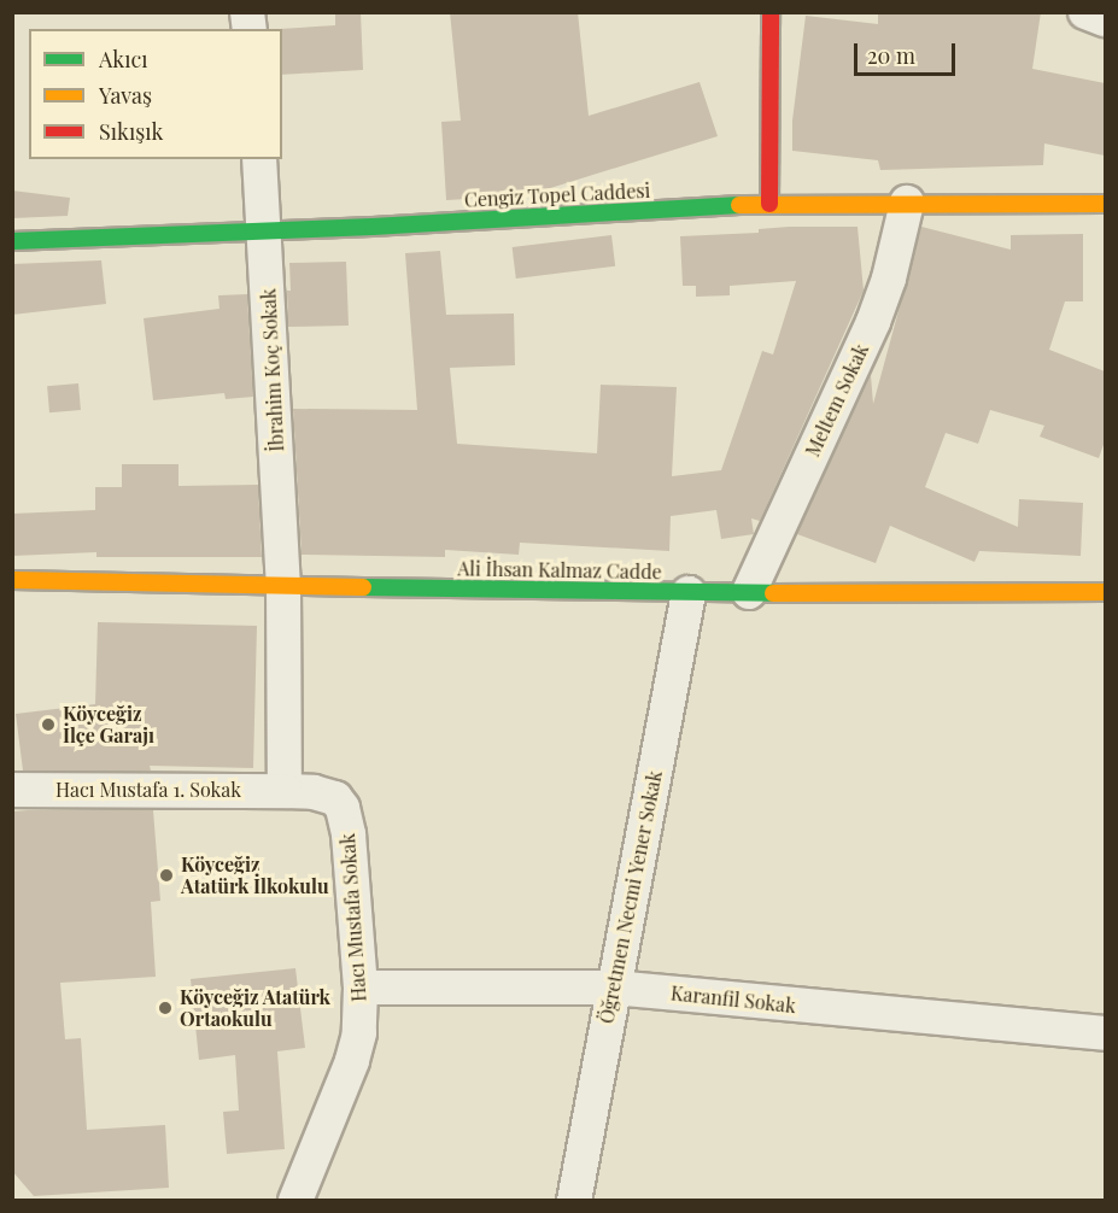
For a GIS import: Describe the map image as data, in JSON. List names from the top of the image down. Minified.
{"streets":{"street":["Cengiz Topel Caddesi","İbrahim Koç Sokak","Meltem Sokak","Ali İhsan Kalmaz Cadde","Hacı Mustafa 1. Sokak","Öğretmen Necmi Yener Sokak","Hacı Mustafa Sokak","Karanfil Sokak"]},"crossings":[["Cengiz Topel Caddesi","İbrahim Koç Sokak"],["Cengiz Topel Caddesi","Meltem Sokak"],["İbrahim Koç Sokak","Ali İhsan Kalmaz Cadde"],["Meltem Sokak","Ali İhsan Kalmaz Cadde"],["Ali İhsan Kalmaz Cadde","Öğretmen Necmi Yener Sokak"],["Hacı Mustafa 1. Sokak","Hacı Mustafa Sokak"],["Öğretmen Necmi Yener Sokak","Karanfil Sokak"],["Hacı Mustafa Sokak","Karanfil Sokak"]],"places":["Köyceğiz İlçe Garajı","Köyceğiz Atatürk İlkokulu","Köyceğiz Atatürk Ortaokulu"],"legend":["Akıcı","Yavaş","Sıkışık"],"scale_bar":"20 m"}
